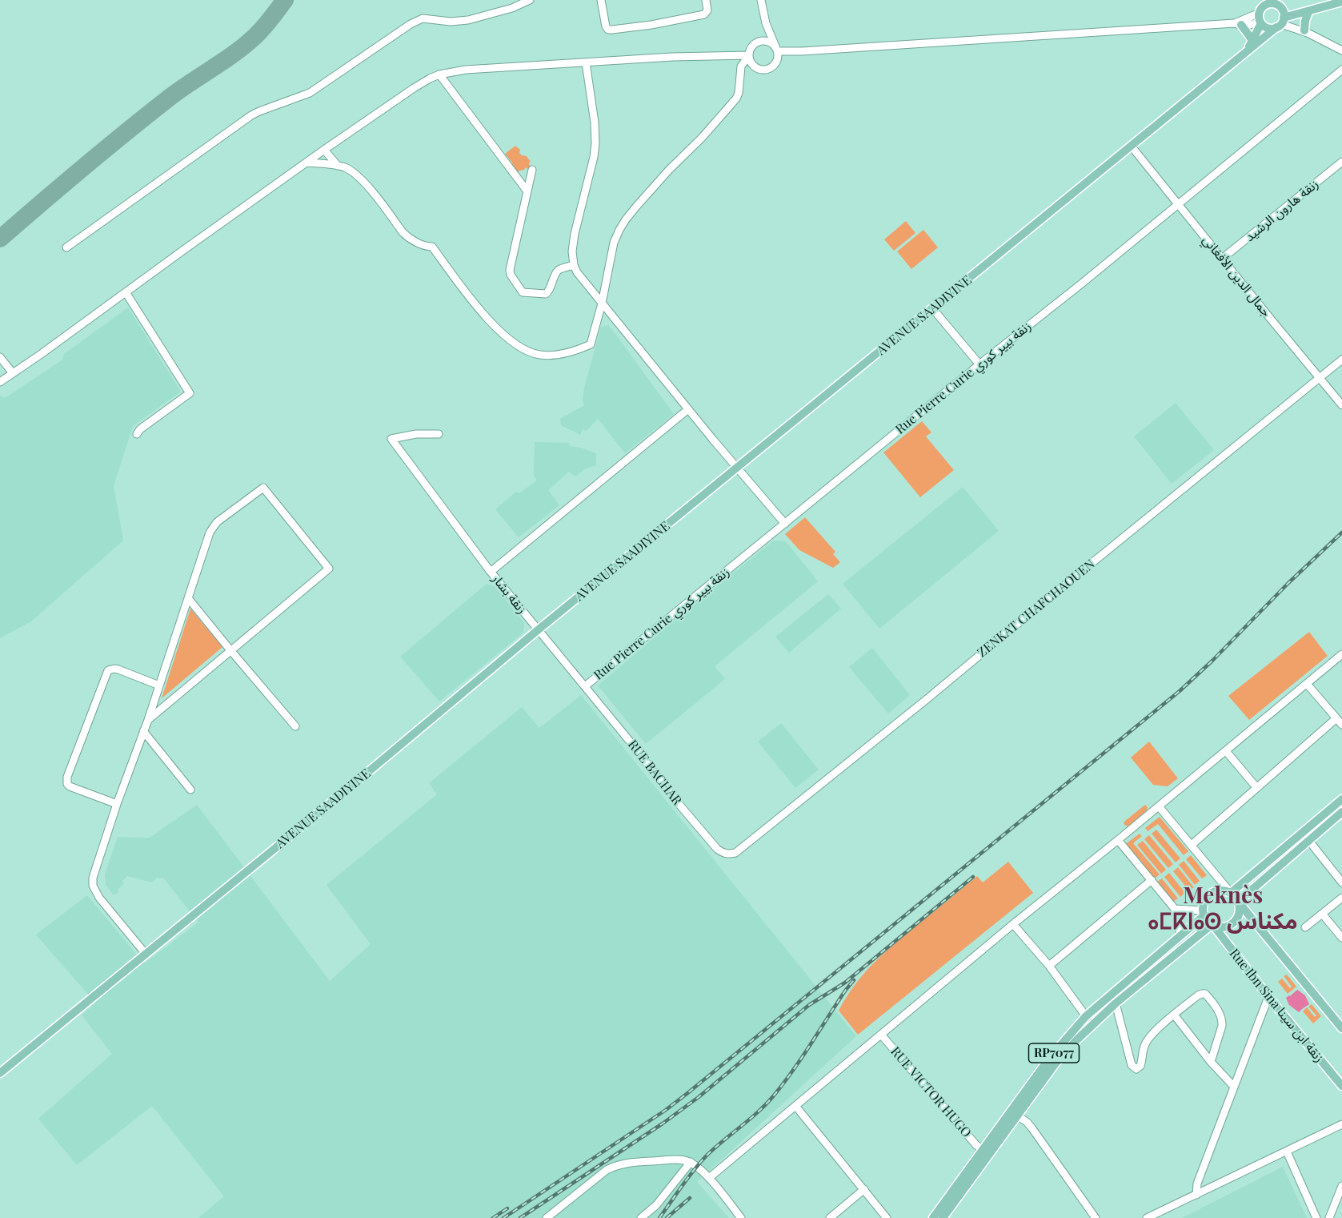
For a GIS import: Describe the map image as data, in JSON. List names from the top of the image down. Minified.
{"streets":{"main road":["AVENUE SAADIYINE","Rue Ibn Sina زنقة ابن سينا","RP7077"],"street":["زنقة هارون الرشيد","جمال الدين الأفغاني","Rue Pierre Curie زنقة بيير كوري","زنقة بشار","ZENKAT CHAFCHAOUEN","RUE BACHAR","RUE VICTOR HUGO"]},"crossings":[["زنقة هارون الرشيد","جمال الدين الأفغاني"],["جمال الدين الأفغاني","AVENUE SAADIYINE"],["جمال الدين الأفغاني","Rue Pierre Curie زنقة بيير كوري"],["جمال الدين الأفغاني","ZENKAT CHAFCHAOUEN"],["AVENUE SAADIYINE","زنقة بشار"],["Rue Pierre Curie زنقة بيير كوري","زنقة بشار"],["Rue Pierre Curie زنقة بيير كوري","RUE BACHAR"],["زنقة بشار","RUE BACHAR"],["ZENKAT CHAFCHAOUEN","RUE BACHAR"],["Rue Ibn Sina زنقة ابن سينا","RP7077"],["RP7077","RUE VICTOR HUGO"]],"districts":["Meknès ⴰⵎⴽⵏⴰⵙ مكناس"]}
